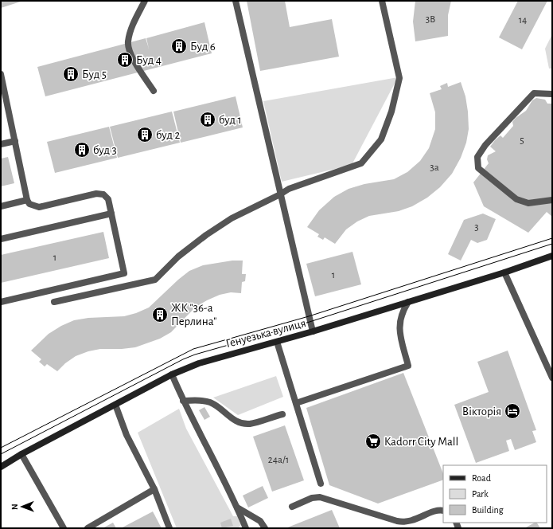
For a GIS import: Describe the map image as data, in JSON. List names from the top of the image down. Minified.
{"streets":{"main road":["Генуезька вулиця"]},"places":{"building":["Буд 6","Буд 4","Буд 5","буд 1","буд 2","буд 3","ЖК \"36-а Перлина\""],"hotel":["Вікторія"],"supermarket":["Kadorr City Mall"]},"house_numbers":["3В","14","5","3а","3","1","1","24а/1"],"legend":["Road","Park","Building"],"north":"left"}
